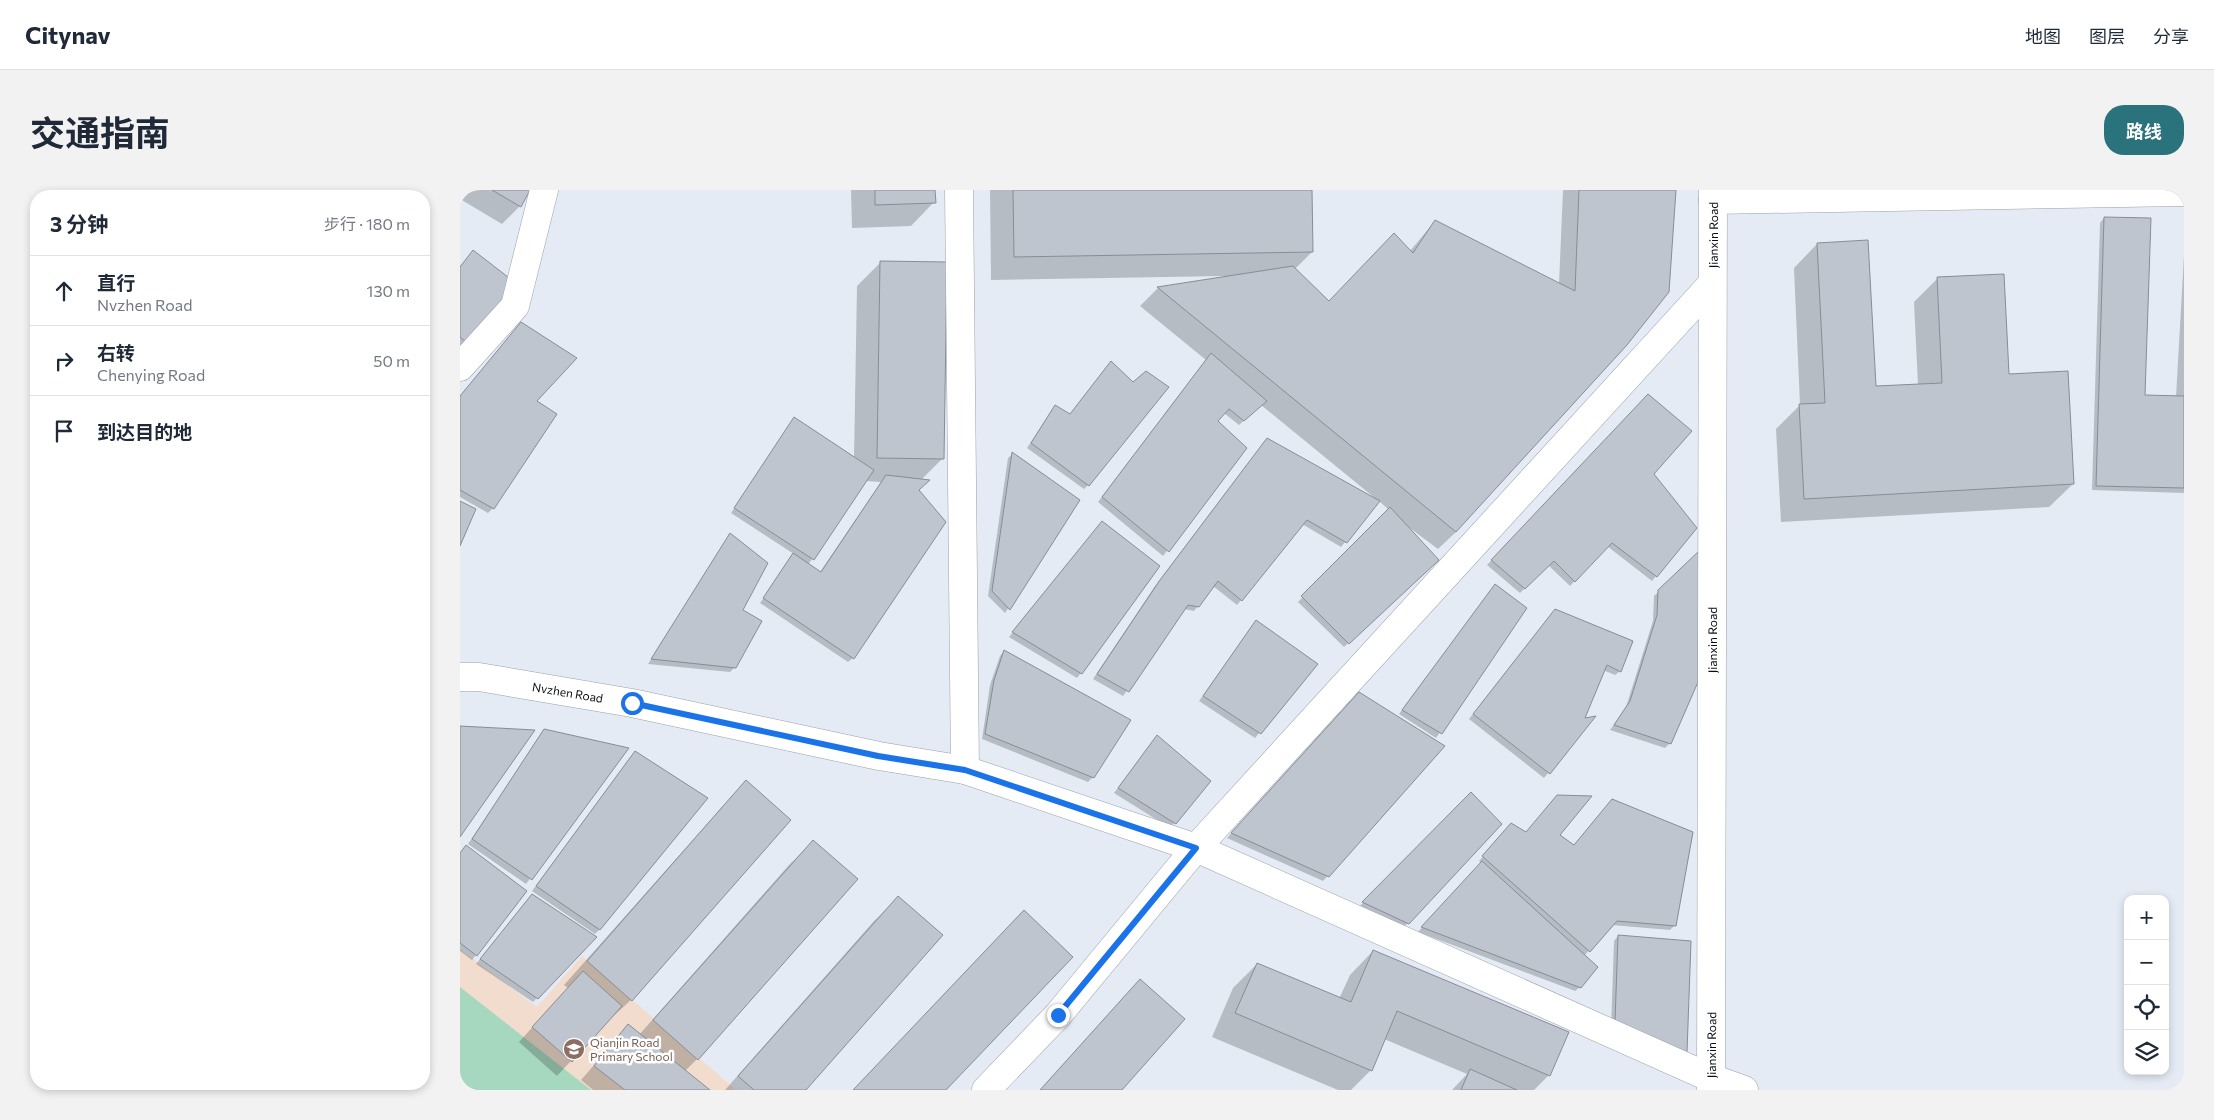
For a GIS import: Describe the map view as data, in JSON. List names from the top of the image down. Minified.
{"streets":{"street":["Jianxin Road","Nvzhen Road"]},"crossings":[["Jianxin Road","Nvzhen Road"]],"places":{"school or university":["Qianjin Road Primary School"]},"page":{"header":"Citynav","nav":["地图","图层","分享"],"title":"交通指南","buttons":"路线","heading":["3 分钟","步行 · 180 m"],"list":[["直行","Nvzhen Road","130 m"],["右转","Chenying Road","50 m"],"到达目的地"],"map_buttons":["+","−"]}}
